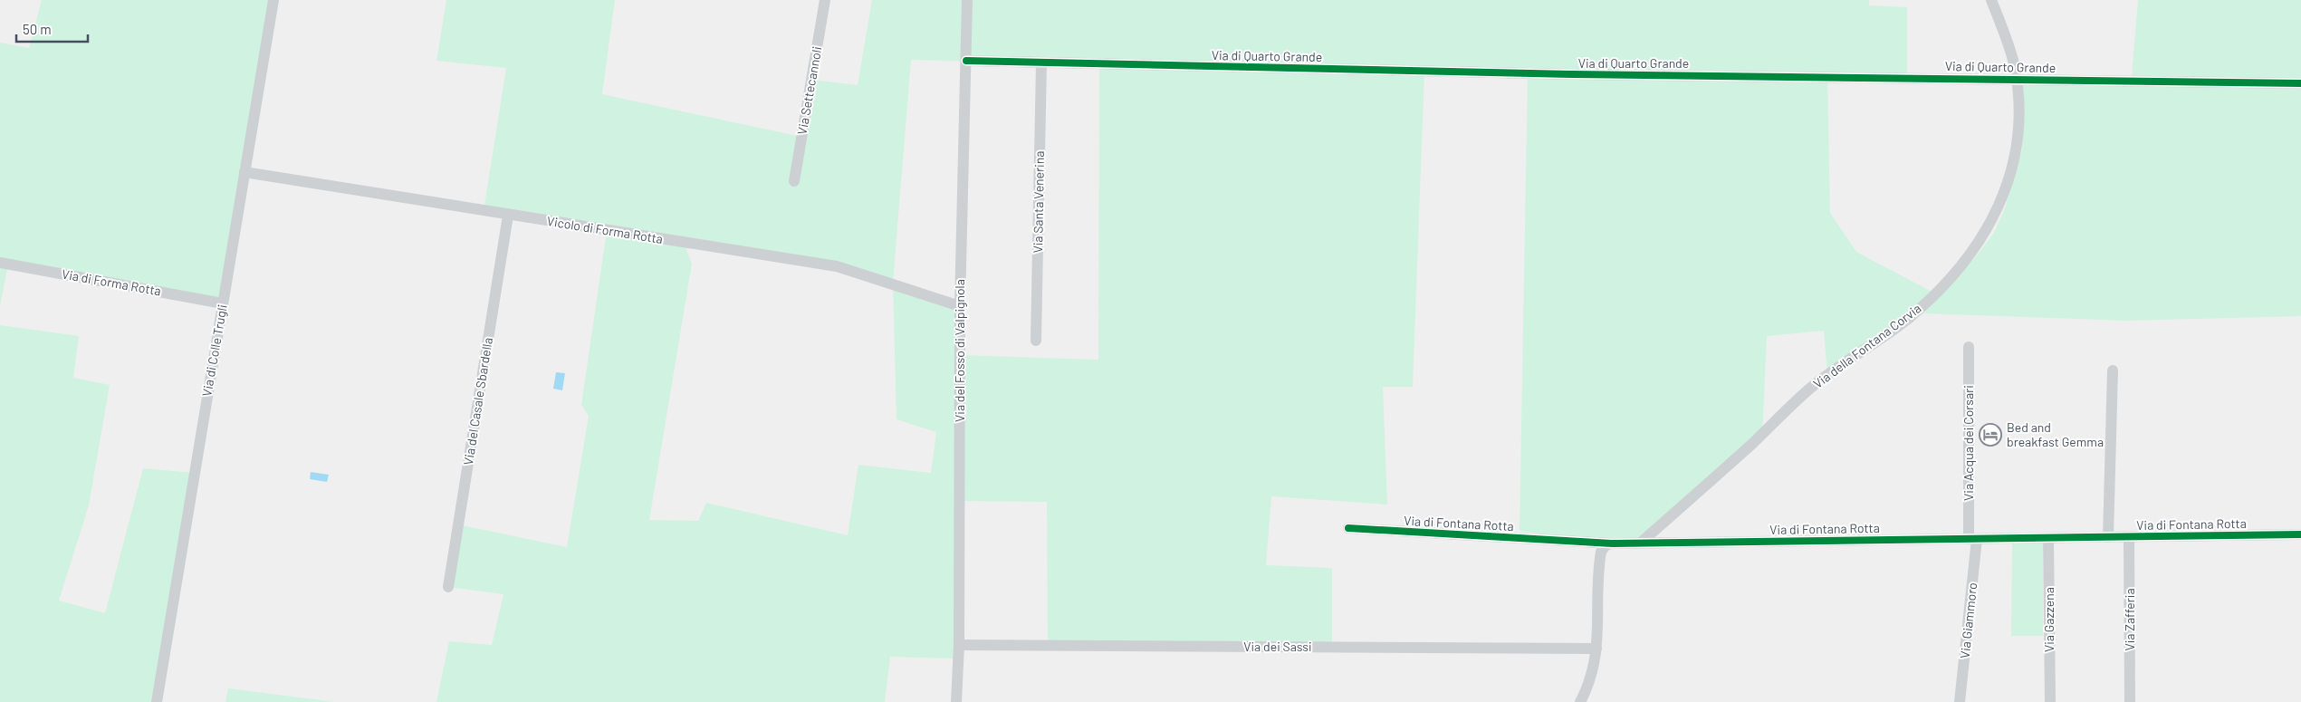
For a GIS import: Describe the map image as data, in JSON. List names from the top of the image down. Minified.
{"streets":{"street":["Via di Quarto Grande","Via Settecannoli","Via Santa Venerina","Vicolo di Forma Rotta","Via di Forma Rotta","Via della Fontana Corvia","Via di Colle Trugli","Via del Fosso di Valpignola","Via del Casale Sbardella","Via Acqua dei Corsari","Via di Fontana Rotta","Via Gazzena","Via Zafferia","Via Giammoro","Via dei Sassi"]},"crossings":[["Via di Quarto Grande","Via Santa Venerina"],["Via di Quarto Grande","Via della Fontana Corvia"],["Via di Quarto Grande","Via del Fosso di Valpignola"],["Vicolo di Forma Rotta","Via di Colle Trugli"],["Vicolo di Forma Rotta","Via del Fosso di Valpignola"],["Vicolo di Forma Rotta","Via del Casale Sbardella"],["Via di Forma Rotta","Via di Colle Trugli"],["Via della Fontana Corvia","Via di Fontana Rotta"],["Via del Fosso di Valpignola","Via dei Sassi"],["Via Acqua dei Corsari","Via di Fontana Rotta"],["Via Acqua dei Corsari","Via Giammoro"],["Via di Fontana Rotta","Via Gazzena"],["Via di Fontana Rotta","Via Zafferia"],["Via di Fontana Rotta","Via Giammoro"]],"places":{"hotel":["Bed and breakfast Gemma"]},"scale_bar":"50 m"}
